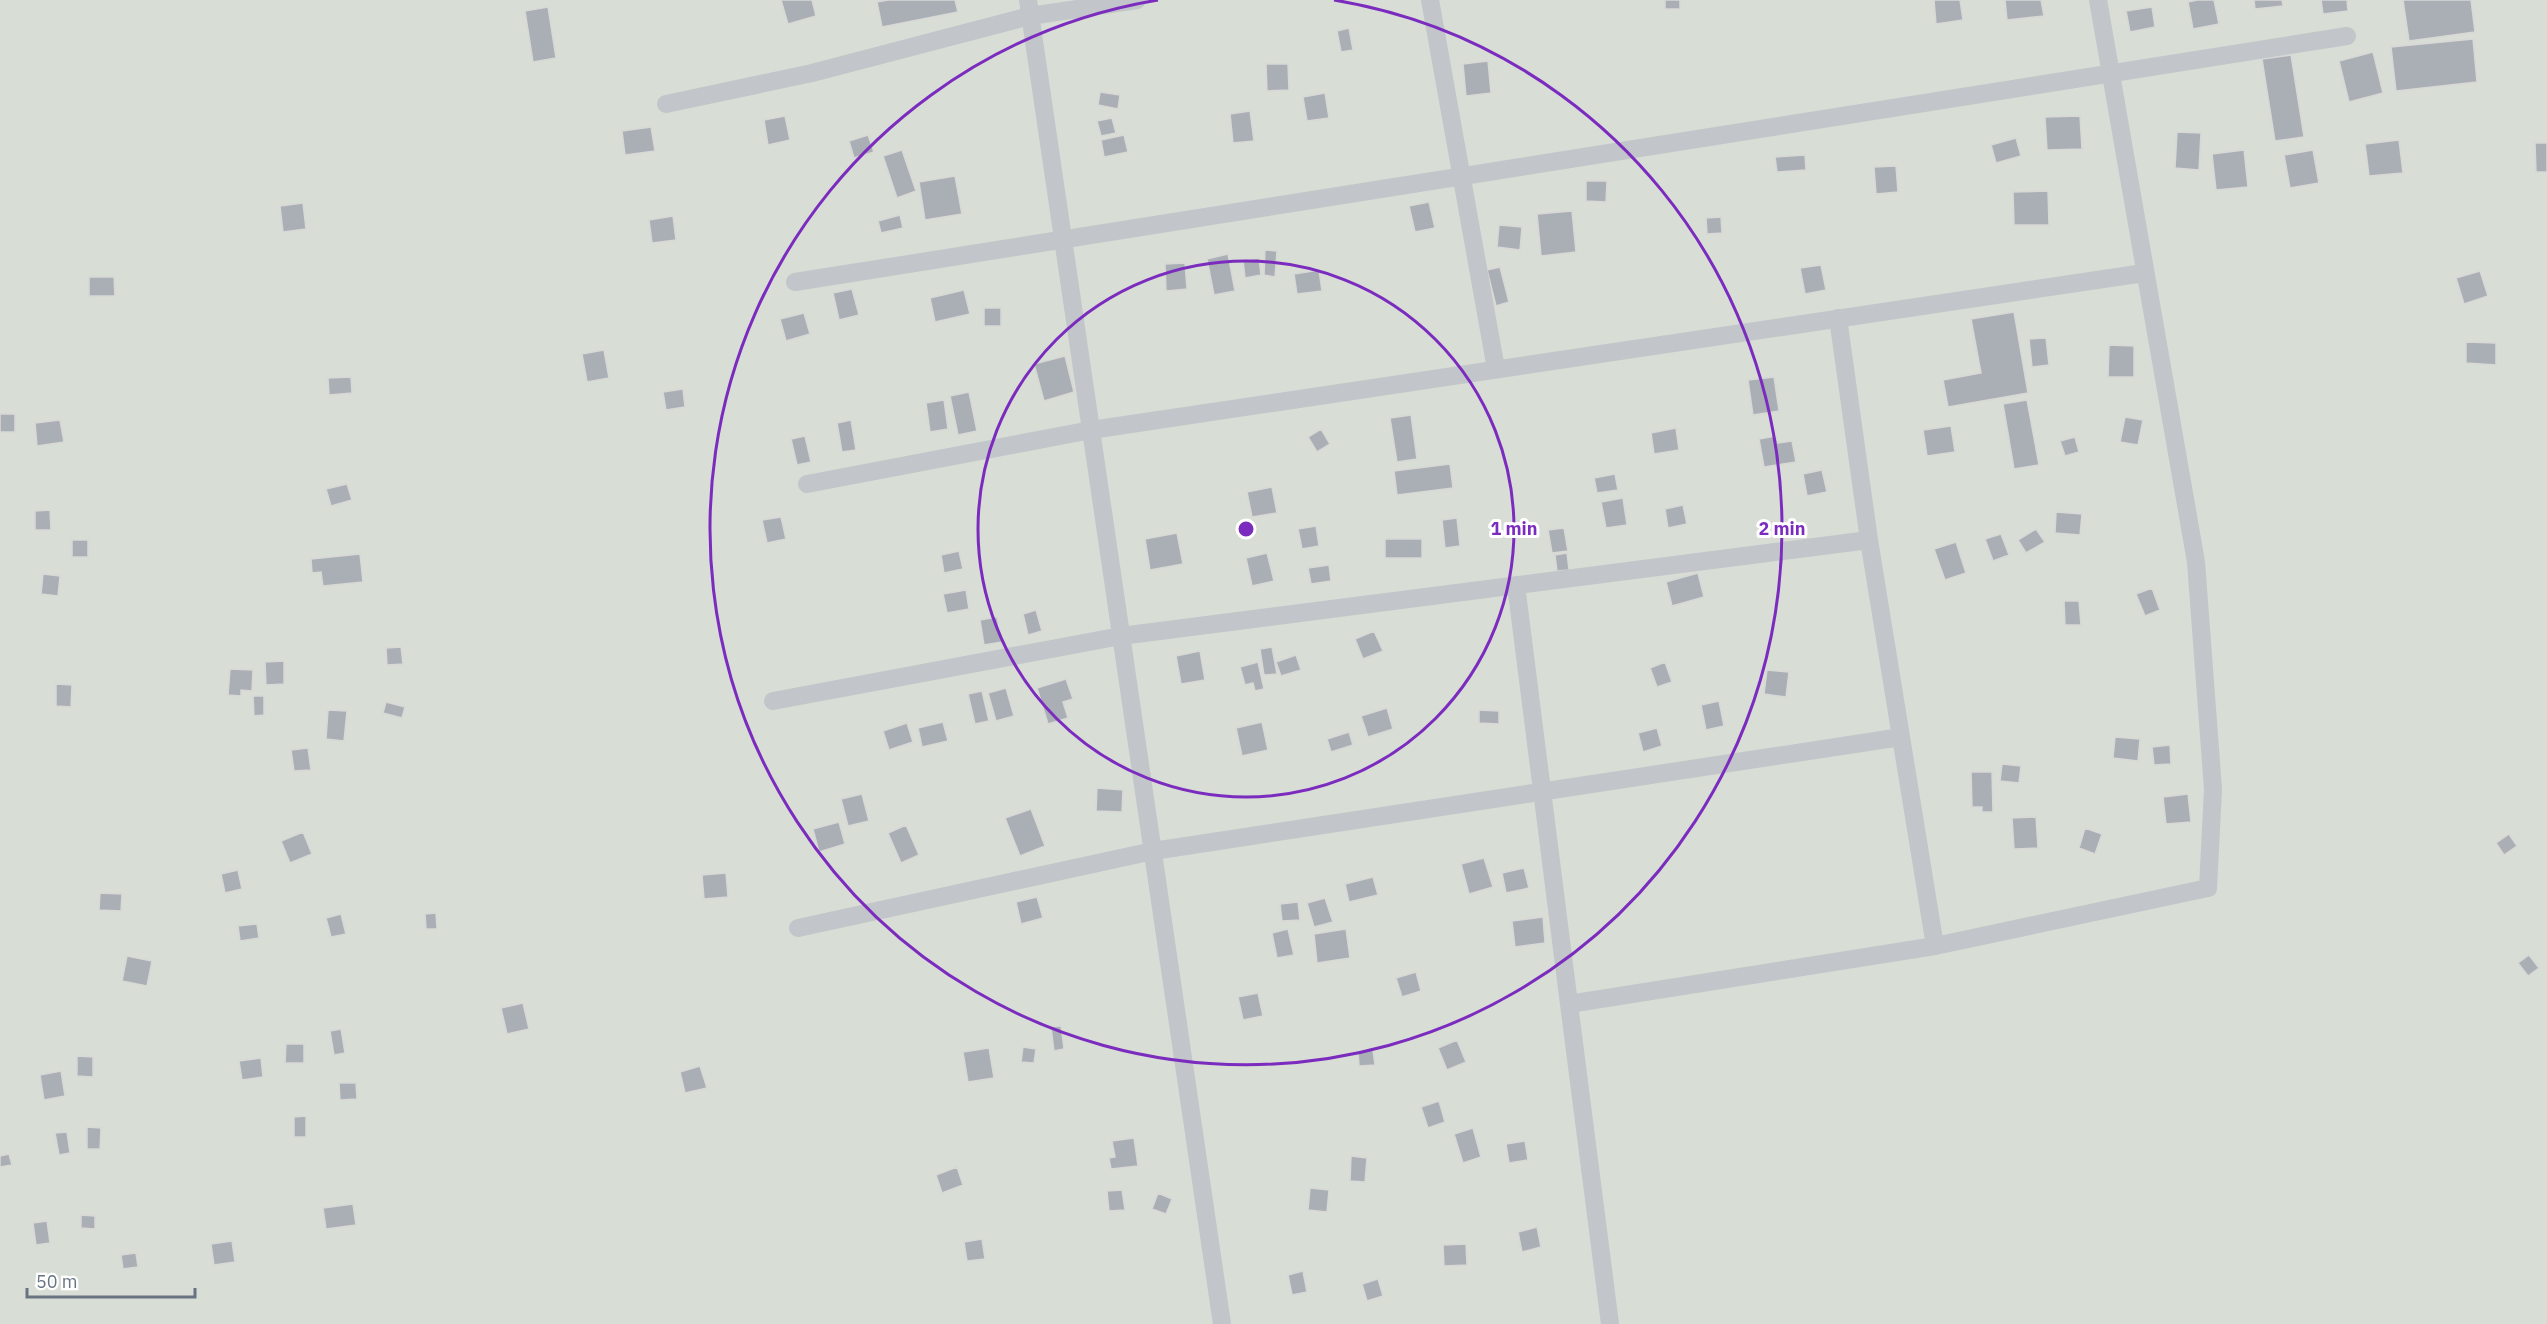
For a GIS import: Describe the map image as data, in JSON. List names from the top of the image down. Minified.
{"scale_bar":"50 m","rings":["1 min","2 min"]}
